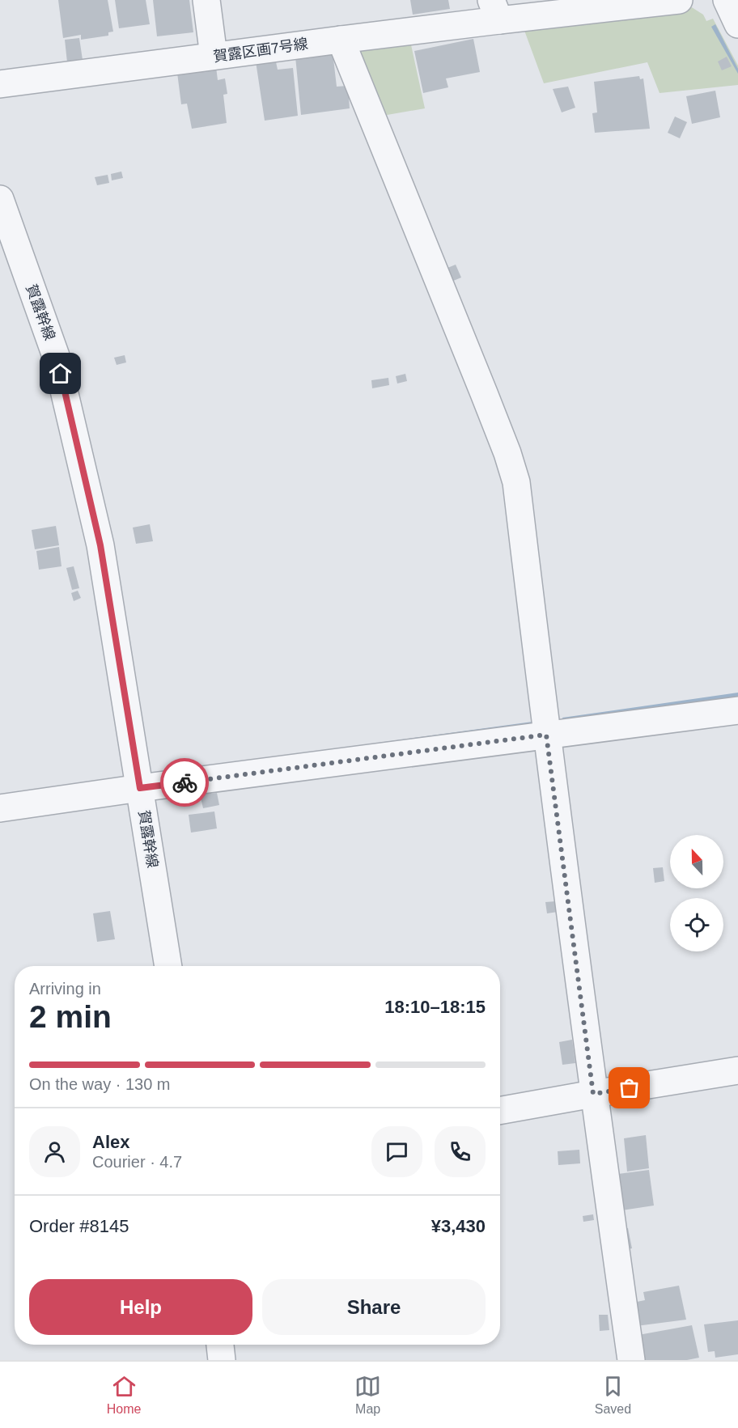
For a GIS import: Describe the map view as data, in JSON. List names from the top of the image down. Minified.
{"streets":{"street":["賀露区画7号線","賀露幹線"]},"north":"top","page":{"heading":["2 min","Arriving in","18:10–18:15"],"panel":["Alex","Courier · 4.7","Order #8145","¥3,430"],"bar":"On the way · 130 m","buttons":["Help","Share"],"tabs":["Home","Map","Saved"]}}
